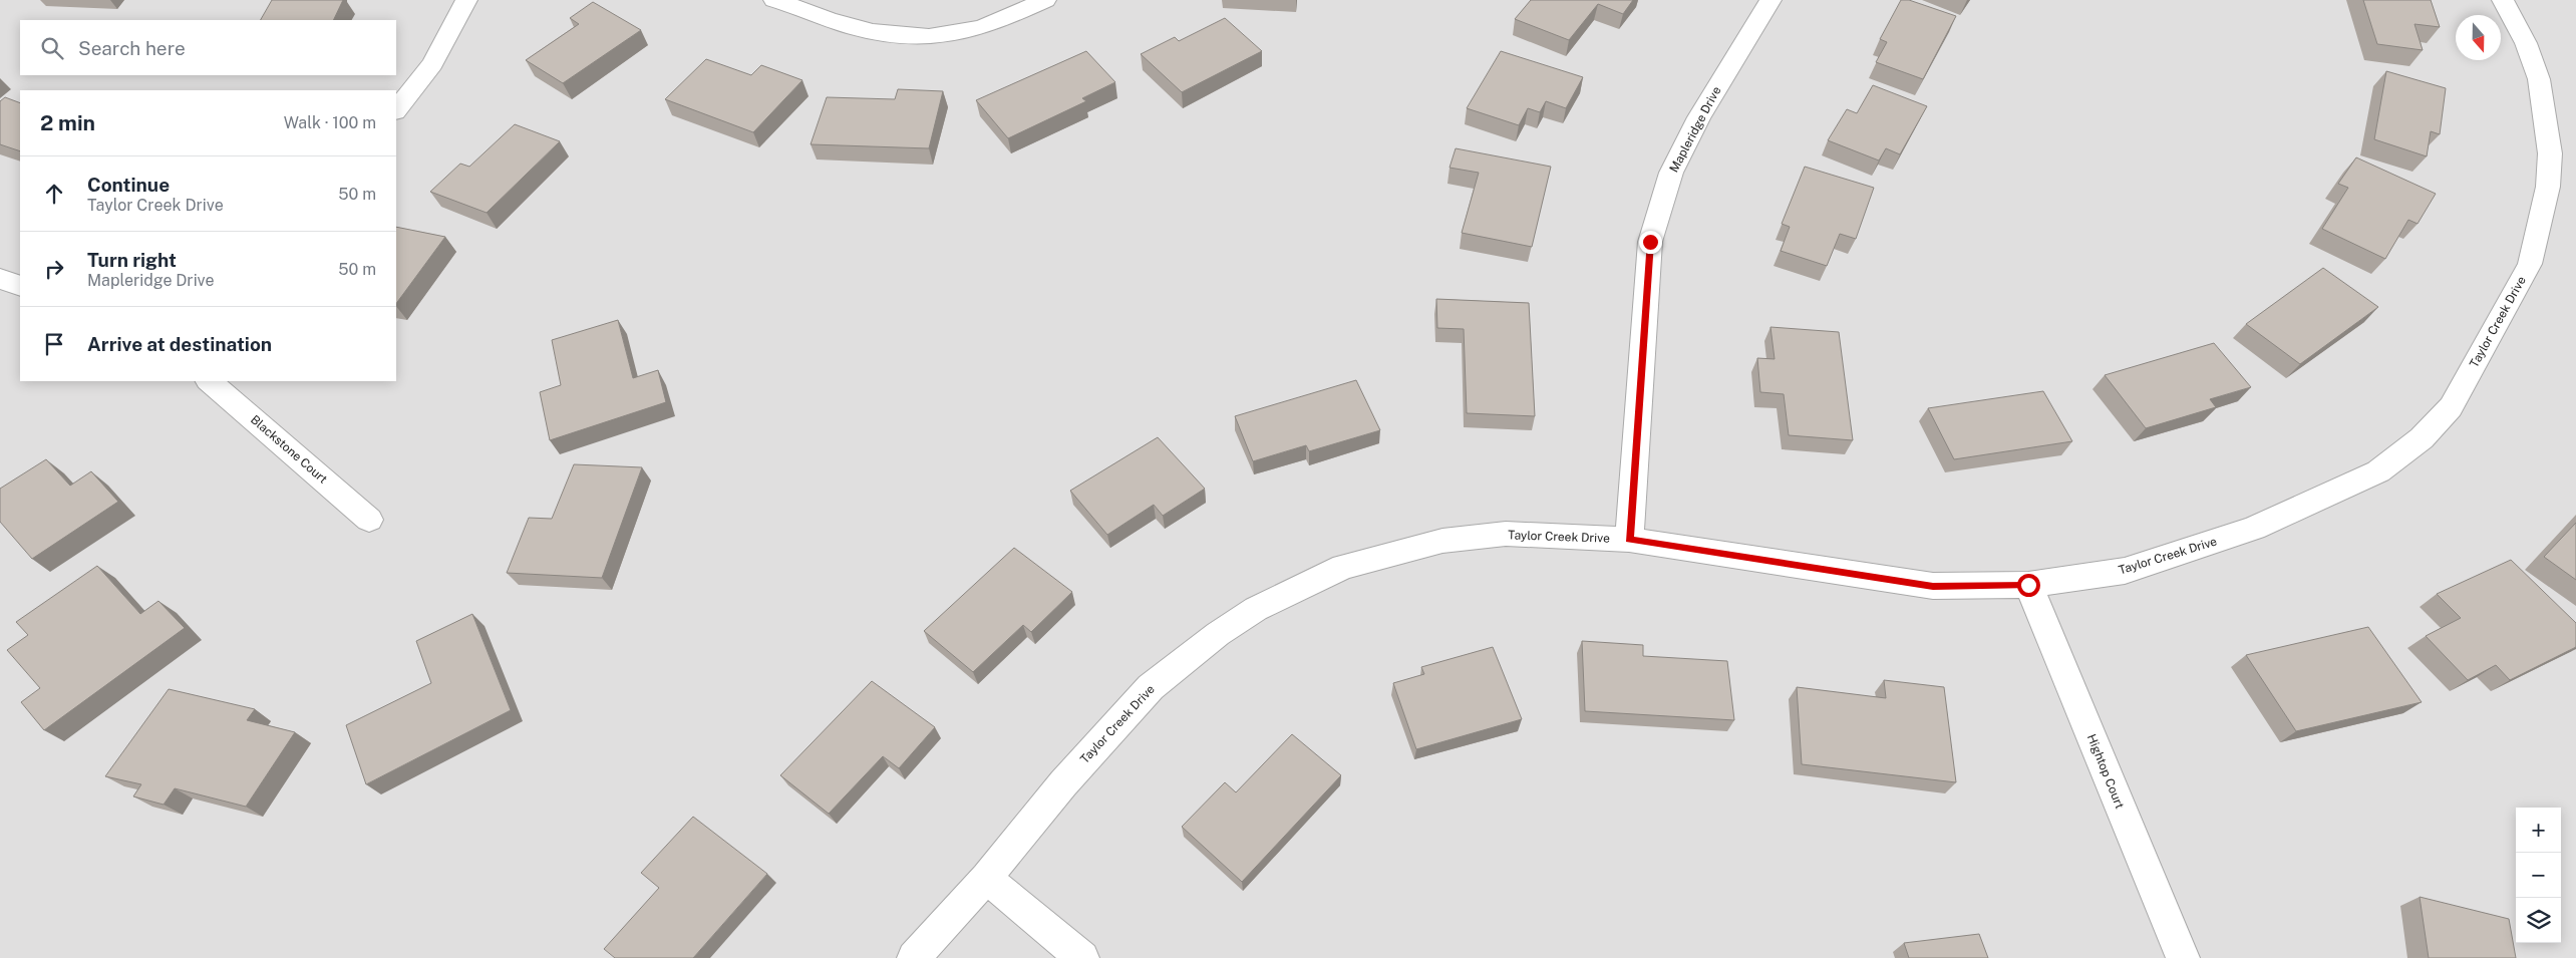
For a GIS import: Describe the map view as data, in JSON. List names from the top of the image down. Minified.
{"streets":{"street":["Mapleridge Drive","Taylor Creek Drive","Blackstone Court","Hightop Court"]},"crossings":[["Mapleridge Drive","Taylor Creek Drive"],["Taylor Creek Drive","Hightop Court"]],"north":"bottom","page":{"search":"Search here","heading":["2 min","Walk · 100 m"],"list":[["Continue","Taylor Creek Drive","50 m"],["Turn right","Mapleridge Drive","50 m"],"Arrive at destination"],"map_buttons":["+","−"]}}
